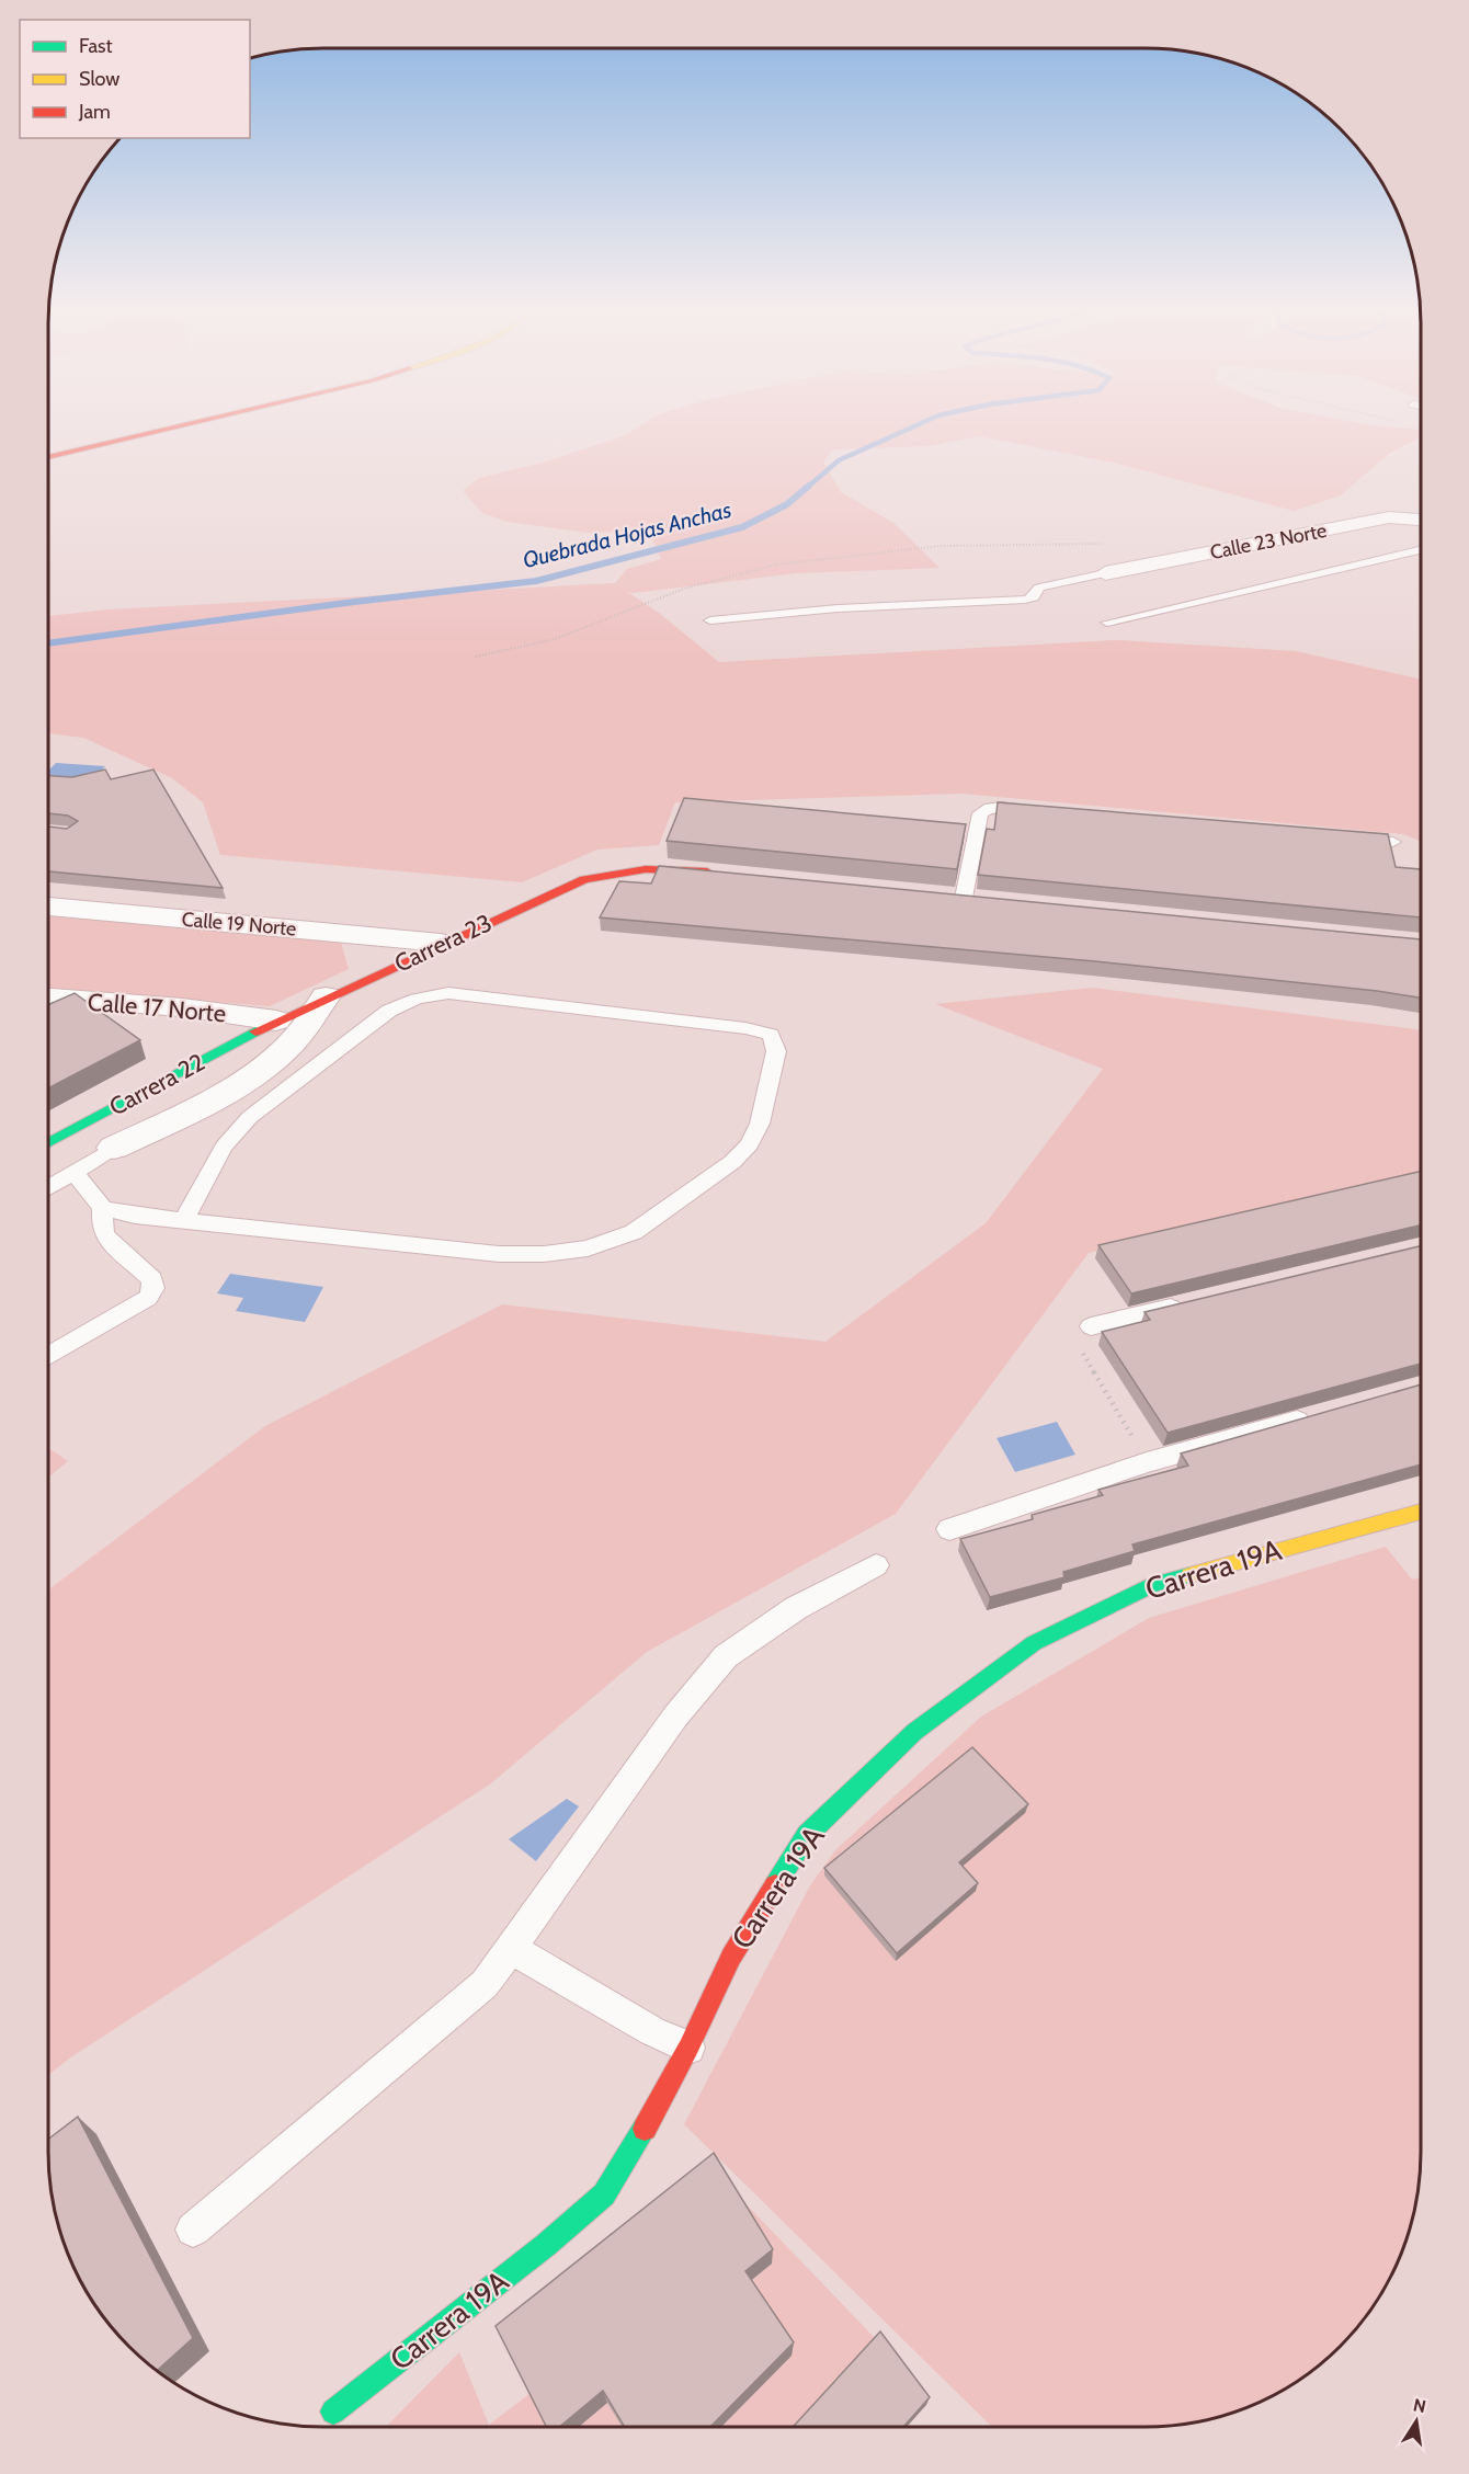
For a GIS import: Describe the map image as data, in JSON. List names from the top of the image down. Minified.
{"streets":{"street":["Calle 23 Norte","Calle 19 Norte","Carrera 23","Calle 17 Norte","Carrera 22","Carrera 19A"]},"crossings":[["Calle 19 Norte","Carrera 23"],["Carrera 23","Calle 17 Norte"],["Carrera 23","Carrera 22"],["Calle 17 Norte","Carrera 22"]],"water":["Quebrada Hojas Anchas"],"legend":["Fast","Slow","Jam"],"north":"top"}
